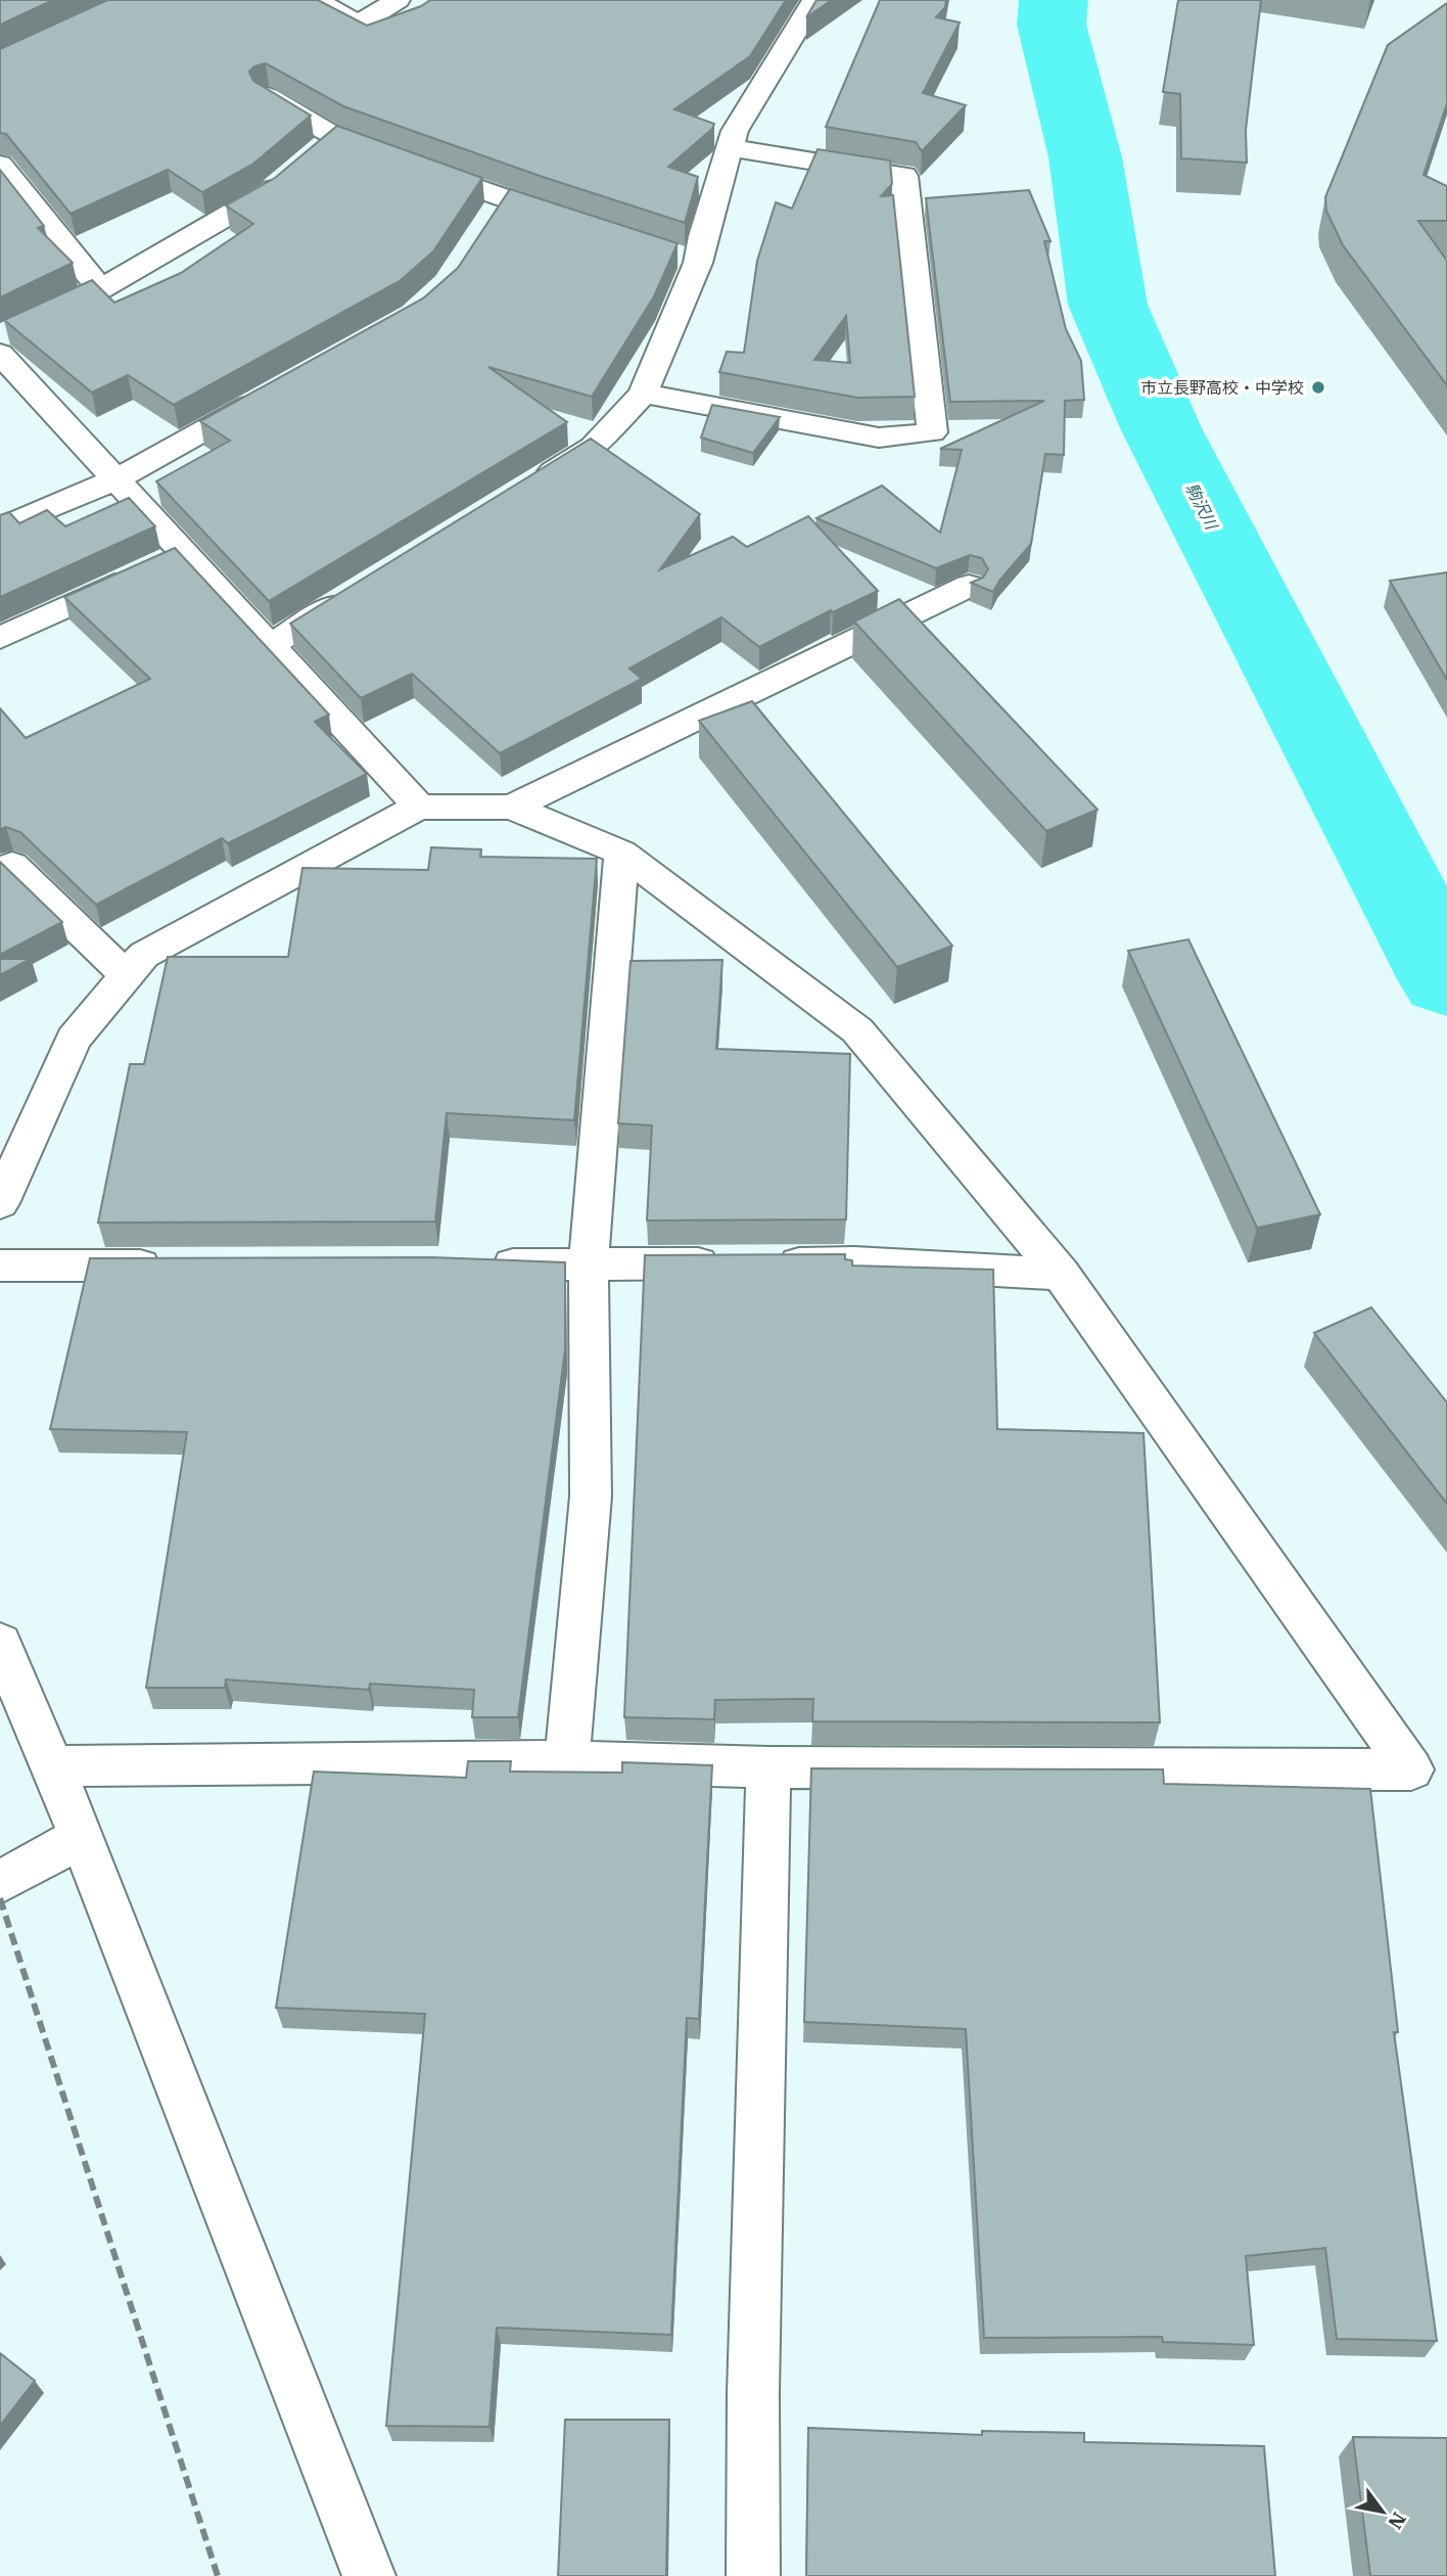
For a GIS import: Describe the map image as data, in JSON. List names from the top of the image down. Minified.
{"water":["駒沢川"],"places":["市立長野高校・中学校"],"north":"bottom right"}
